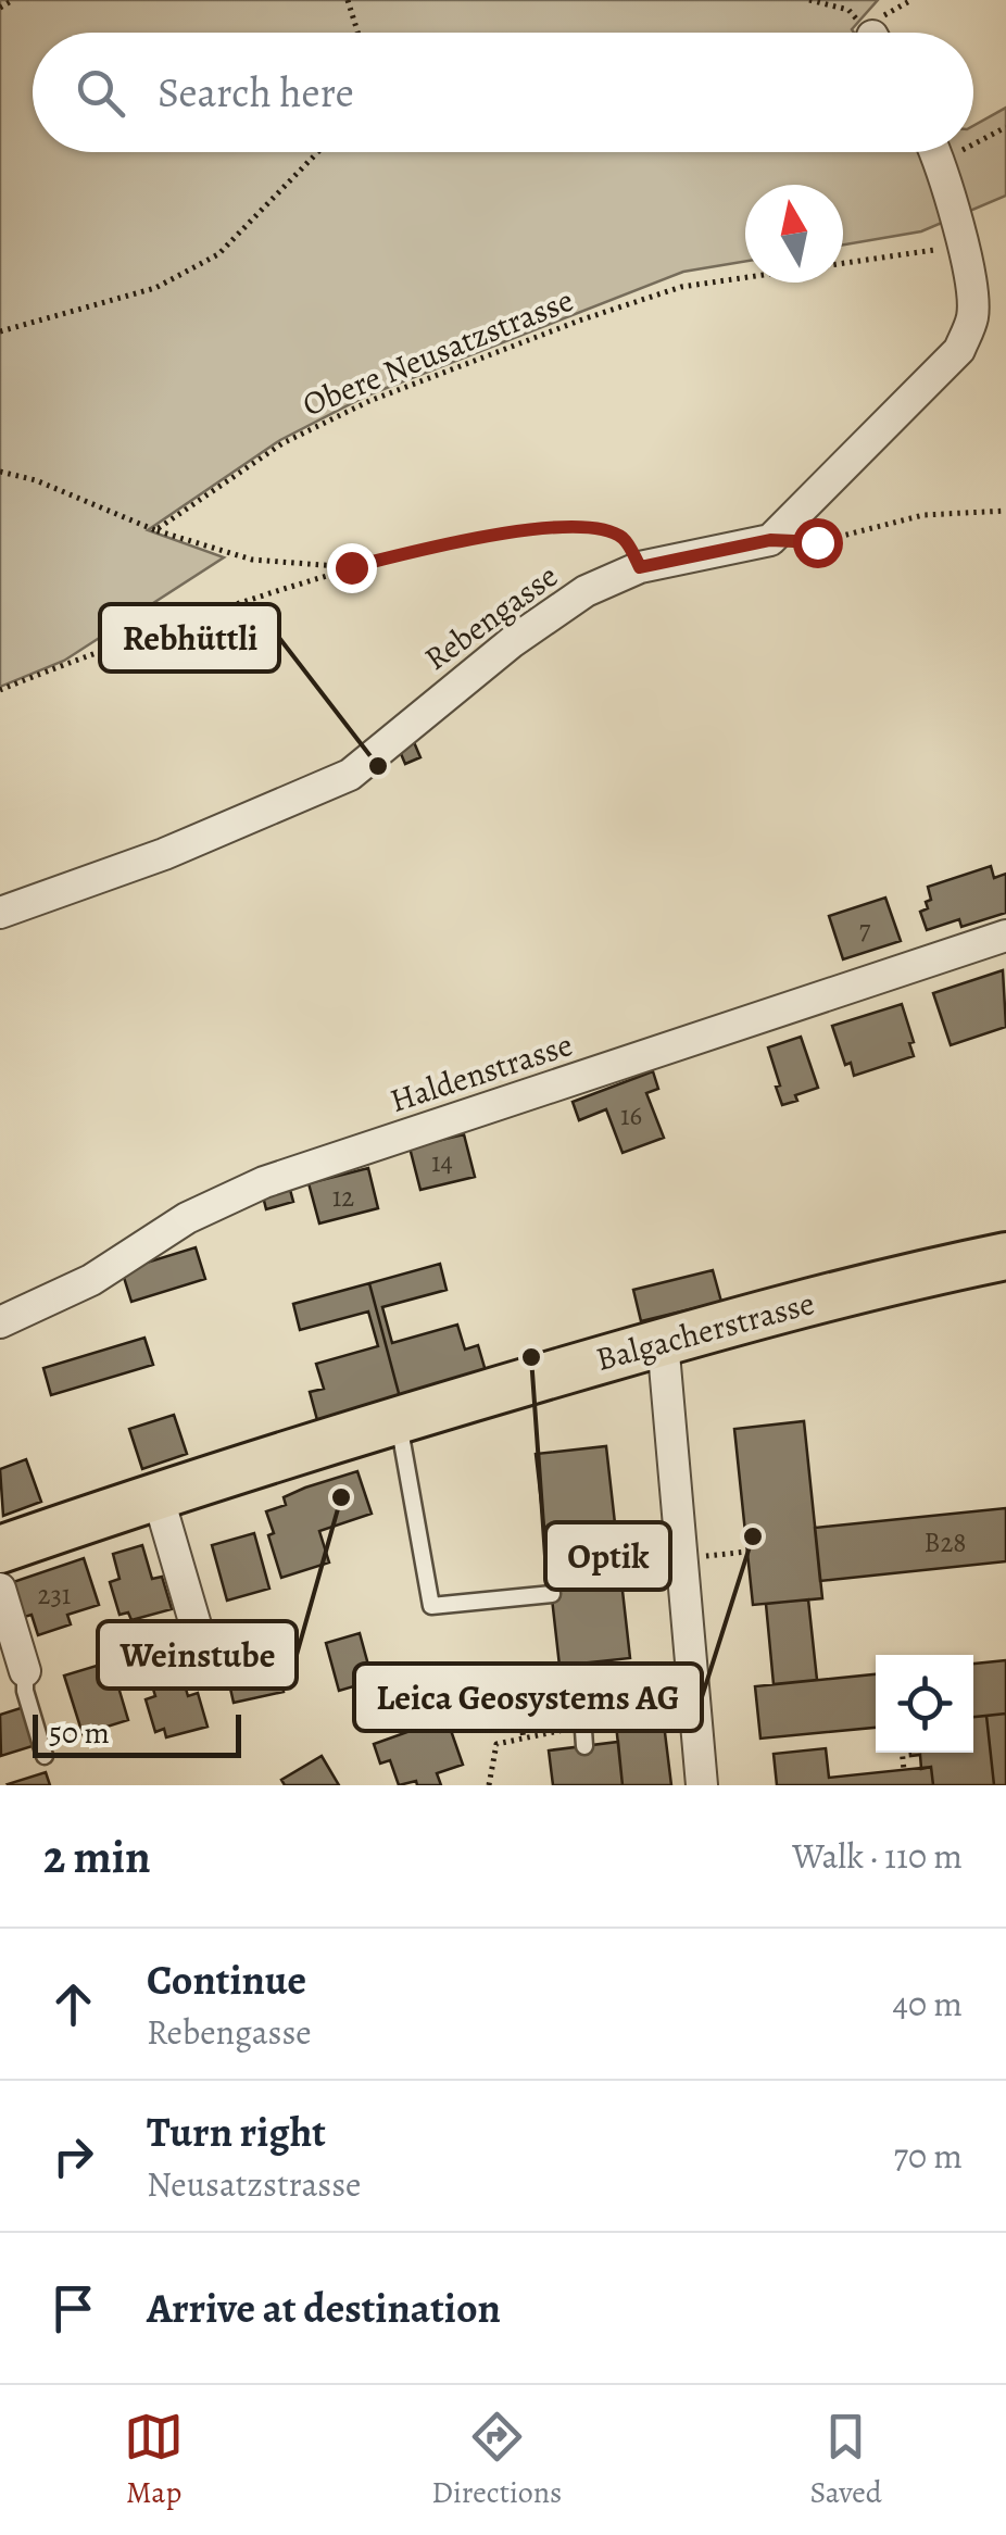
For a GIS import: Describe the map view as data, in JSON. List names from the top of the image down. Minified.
{"streets":{"main road":["Balgacherstrasse"],"street":["Rebengasse","Haldenstrasse"],"path":["Obere Neusatzstrasse"]},"places":["Rebhüttli","Optik","Weinstube","Leica Geosystems AG"],"house_numbers":["7","16","14","12","B28","231"],"scale_bar":"50 m","north":"top","page":{"search":"Search here","scale":"50 m","heading":["2 min","Walk · 110 m"],"list":[["Continue","Rebengasse","40 m"],["Turn right","Neusatzstrasse","70 m"],"Arrive at destination"],"nav":["Map","Directions","Saved"]}}
